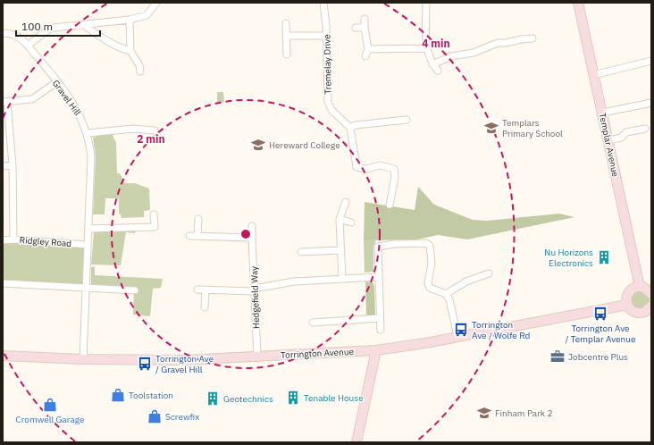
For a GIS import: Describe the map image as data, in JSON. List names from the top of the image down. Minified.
{"streets":{"street":["Tremelay Drive","Gravel Hill","Templar Avenue","Ridgley Road","Hedgefield Way","Torrington Avenue"]},"crossings":[["Gravel Hill","Ridgley Road"],["Gravel Hill","Torrington Avenue"],["Hedgefield Way","Torrington Avenue"]],"places":{"school or university":["Templars Primary School","Hereward College","Finham Park 2"],"building":["Nu Horizons Electronics","Tenable House","Geotechnics"],"bus stop":["Torrington Ave / Templar Avenue","Torrington Ave / Wolfe Rd","Torrington Ave / Gravel Hill"],"office":["Jobcentre Plus"],"shop":["Toolstation","Cromwell Garage","Screwfix"]},"scale_bar":"100 m","rings":["4 min","2 min"]}
